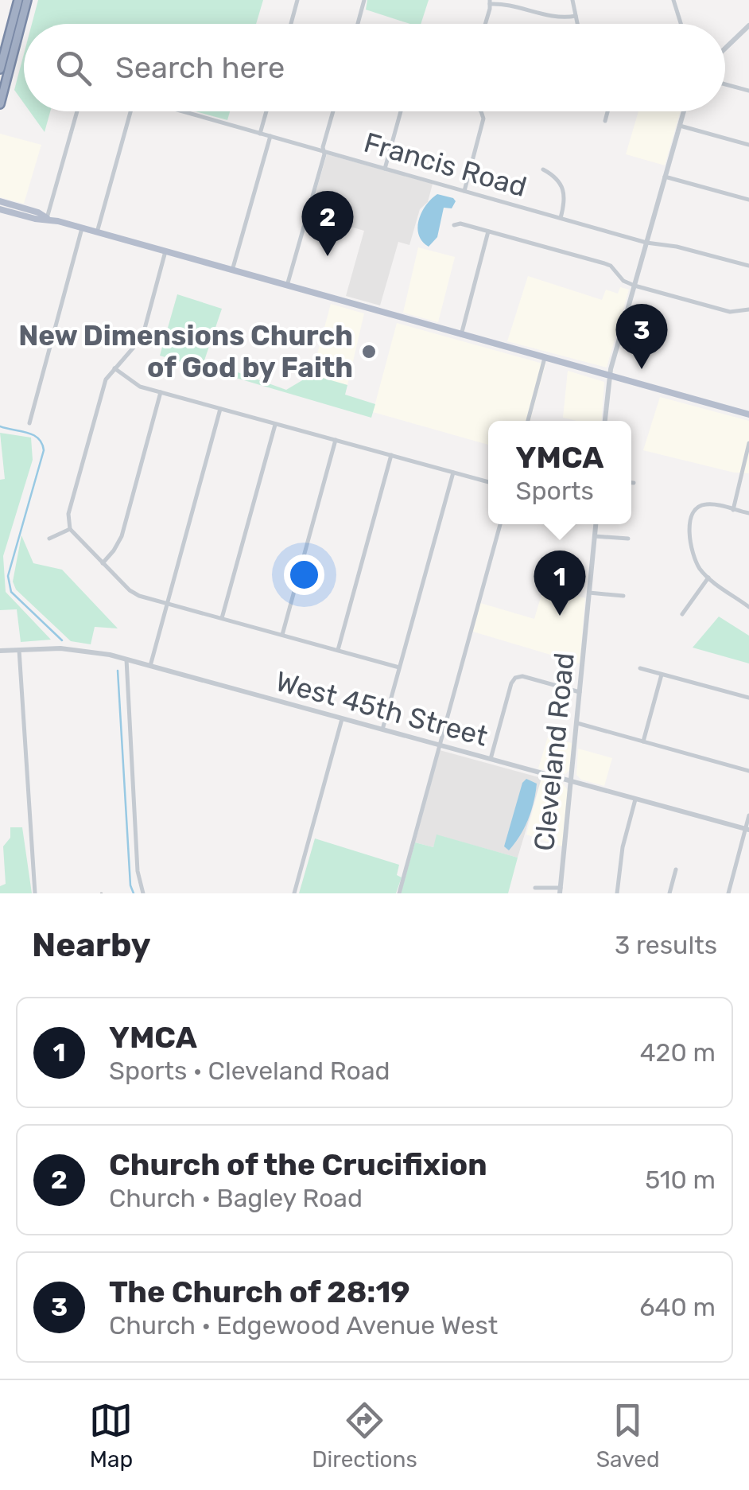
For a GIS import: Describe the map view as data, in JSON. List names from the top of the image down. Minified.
{"streets":{"street":["Francis Road","West 45th Street","Cleveland Road"]},"crossings":[["West 45th Street","Cleveland Road"]],"places":["New Dimensions Church of God by Faith"],"page":{"search":"Search here","pins":["2","3","1"],"popup":["YMCA","Sports"],"heading":["Nearby","3 results"],"list":[{"mark":"1","name":"YMCA","note":"Sports · Cleveland Road","value":"420 m"},{"mark":"2","name":"Church of the Crucifixion","note":"Church · Bagley Road","value":"510 m"},{"mark":"3","name":"The Church of 28:19","note":"Church · Edgewood Avenue West","value":"640 m"}],"nav":["Map","Directions","Saved"]}}
